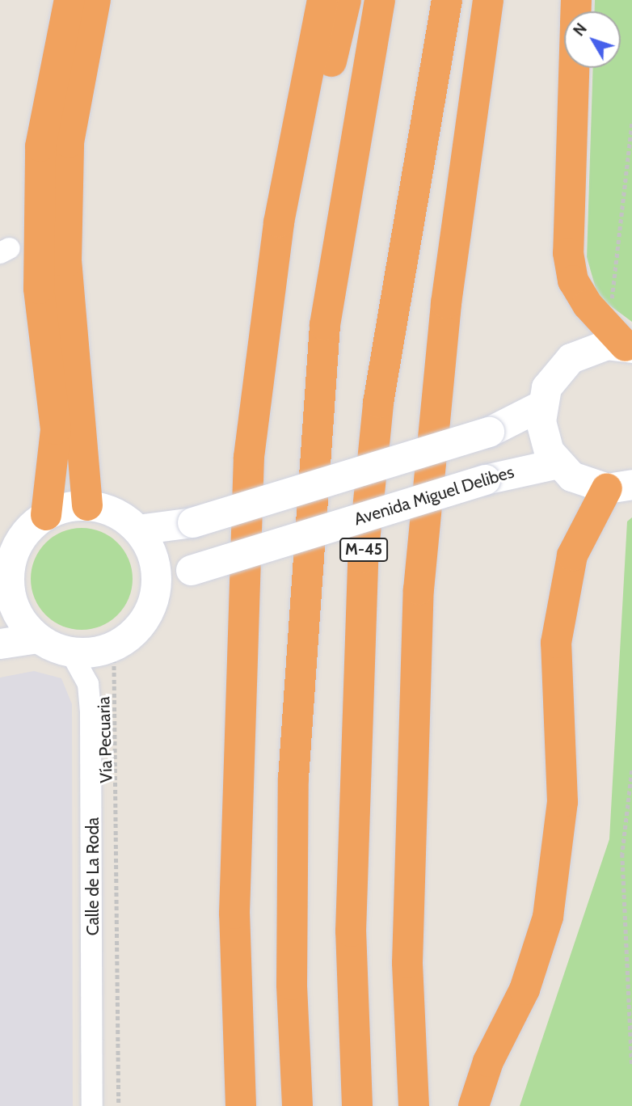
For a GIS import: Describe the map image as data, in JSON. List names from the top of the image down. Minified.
{"streets":{"highway":["M-45"],"main road":["Avenida Miguel Delibes"],"street":["Calle de La Roda"],"path":["Vía Pecuaria"]},"crossings":[["Avenida Miguel Delibes","Vía Pecuaria"],["Avenida Miguel Delibes","Calle de La Roda"],["Vía Pecuaria","Calle de La Roda"]],"north":"top left"}
